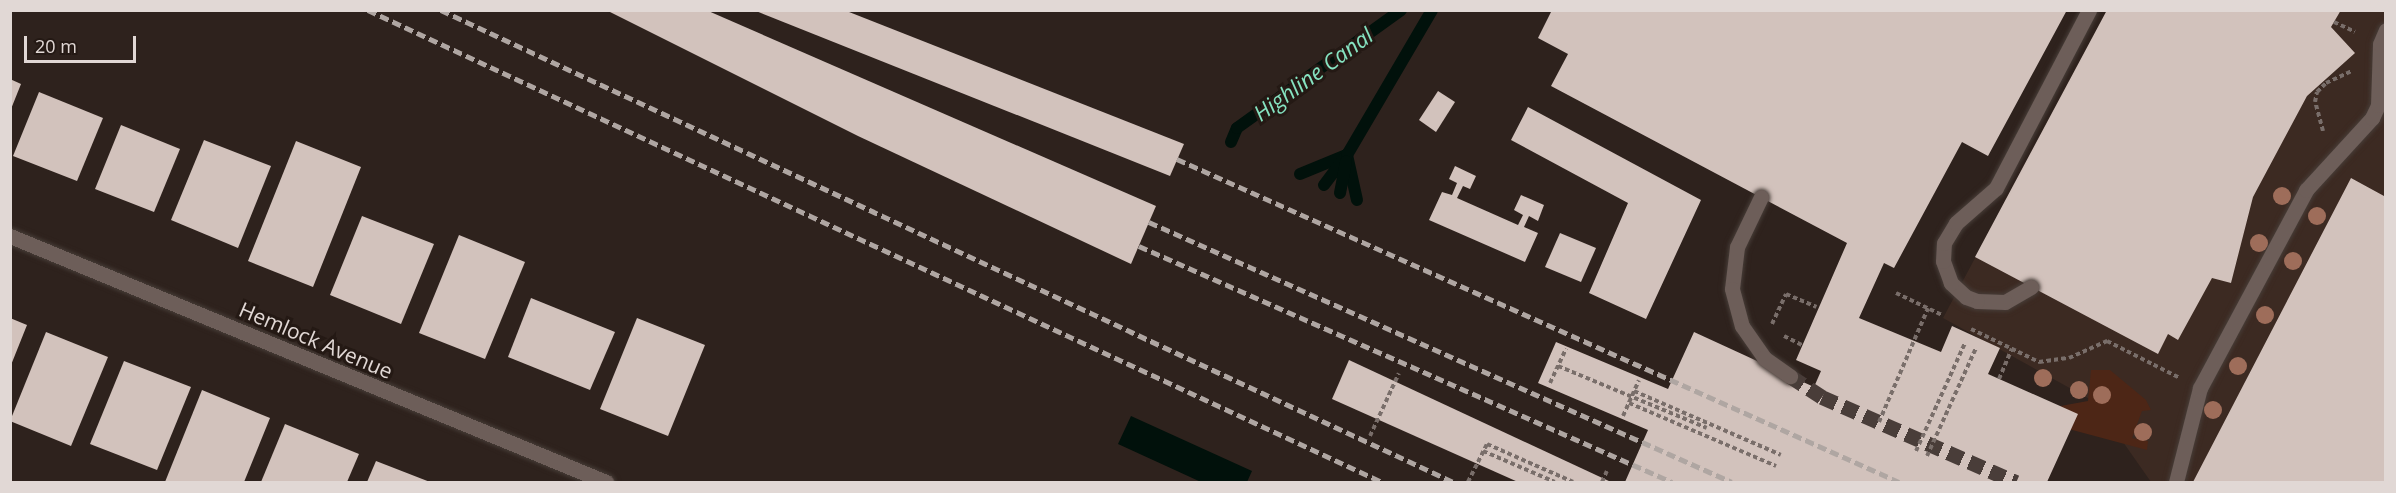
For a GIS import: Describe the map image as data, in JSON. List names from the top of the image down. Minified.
{"streets":{"street":["Hemlock Avenue"]},"water":["Highline Canal"],"scale_bar":"20 m"}
